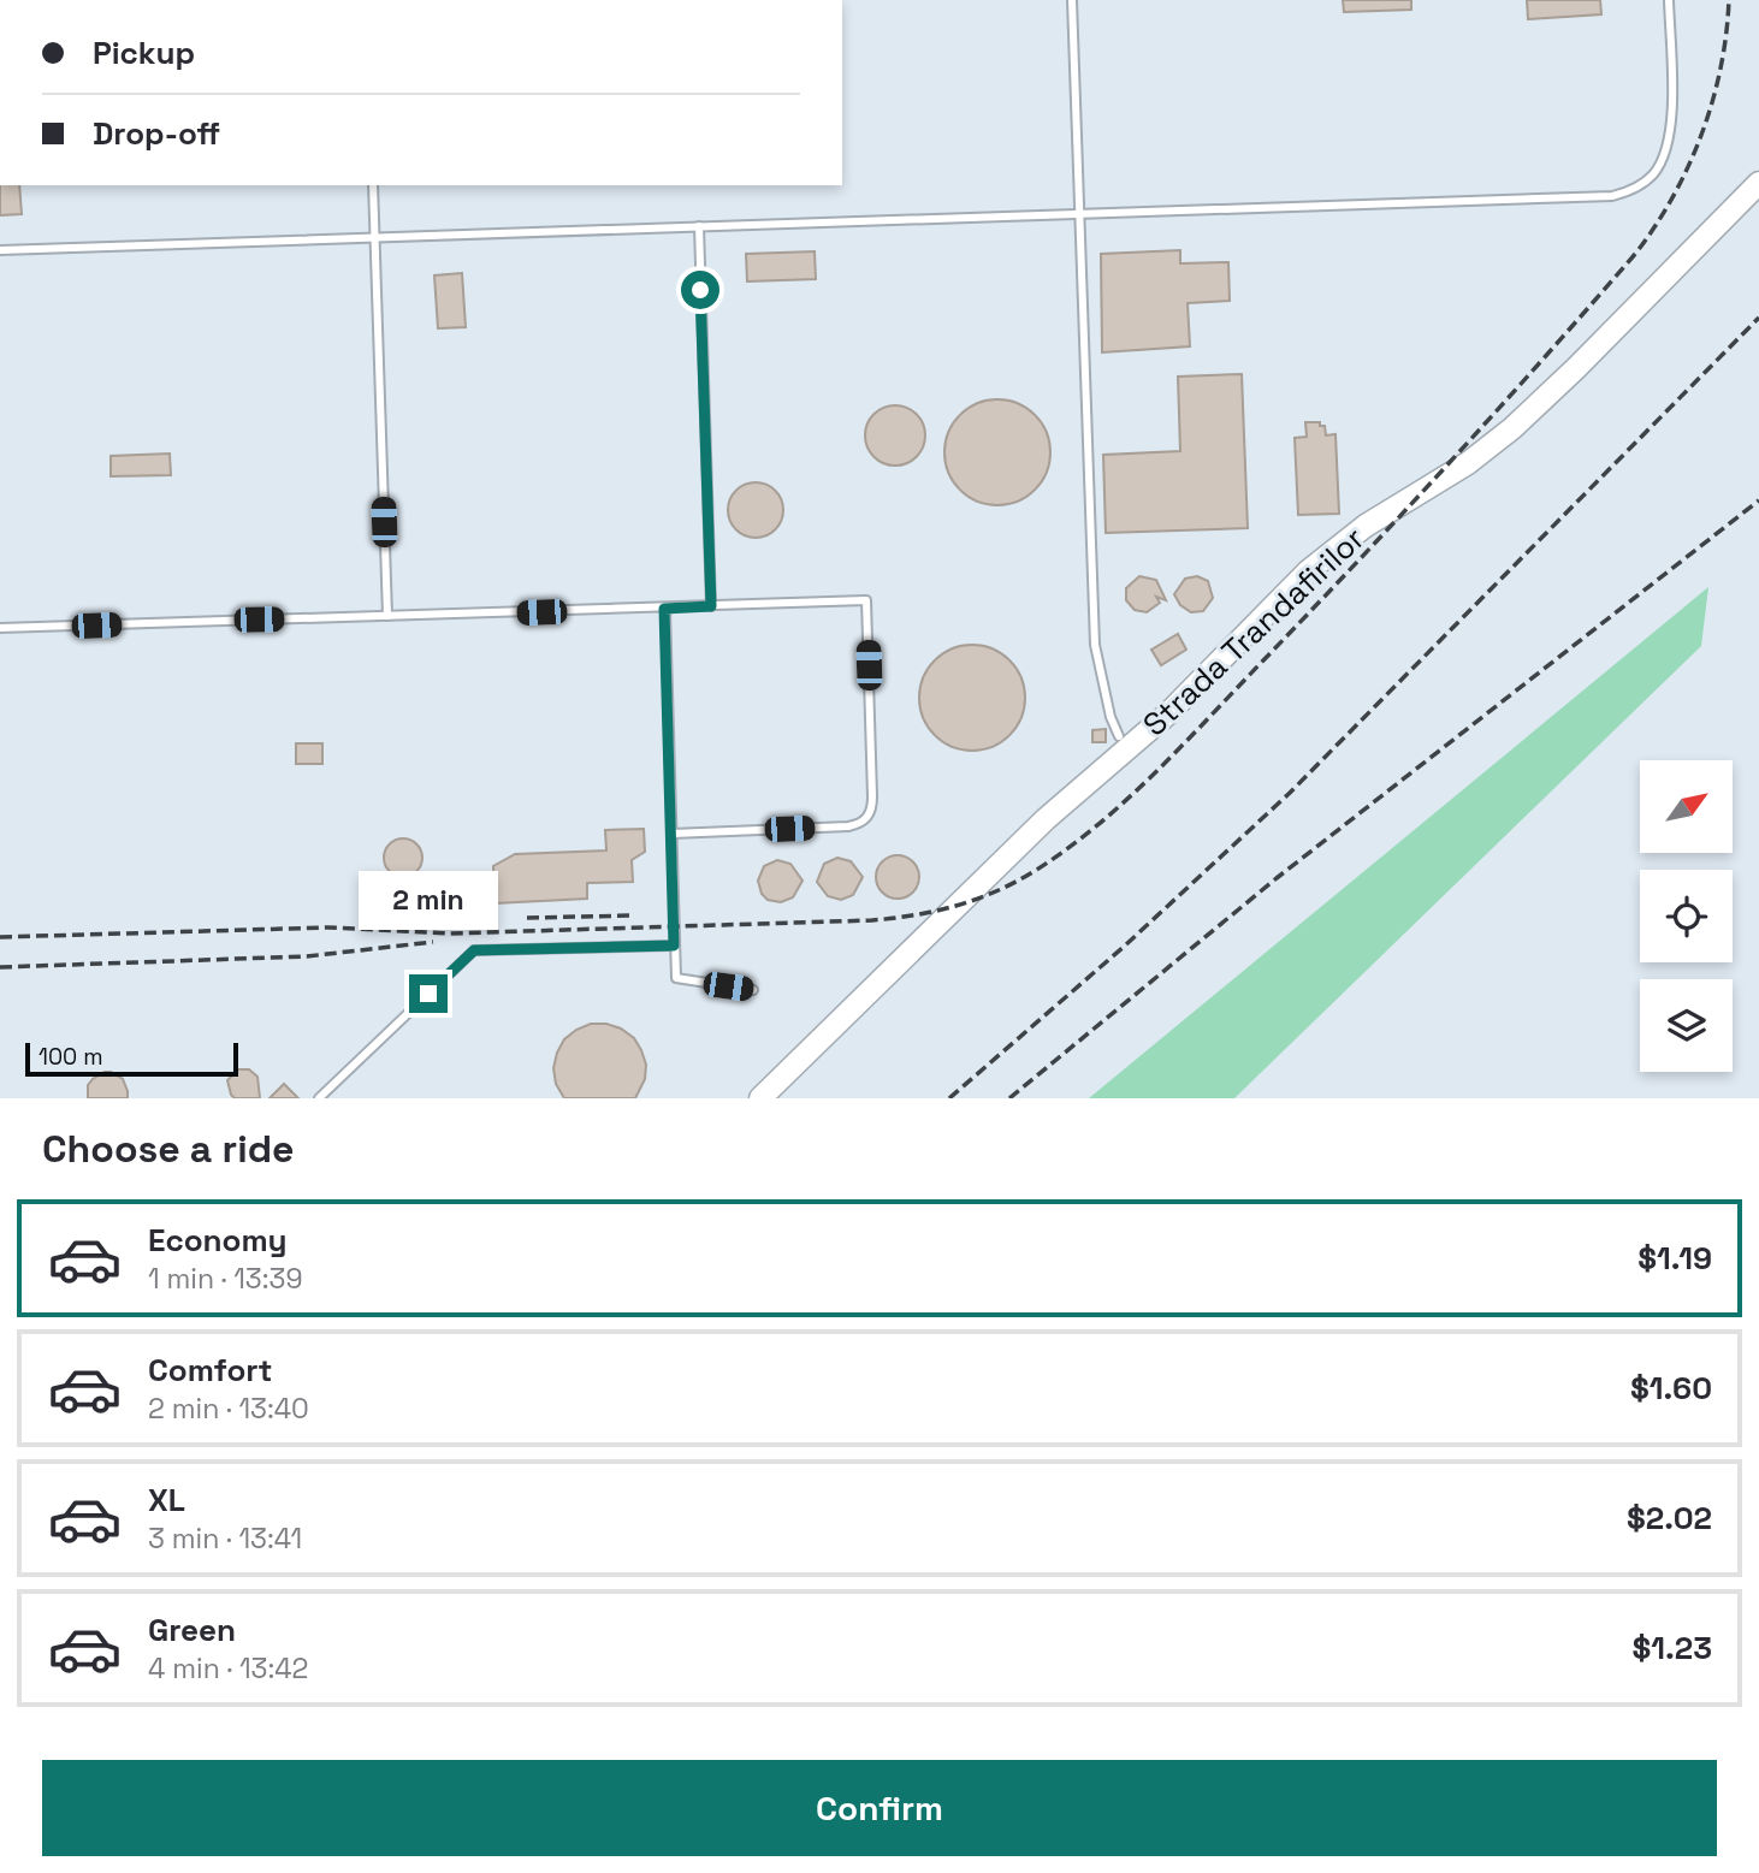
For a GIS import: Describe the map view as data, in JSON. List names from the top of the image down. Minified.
{"streets":{"main road":["Strada Trandafirilor"]},"scale_bar":"100 m","north":"top right","page":{"banner":["Pickup","Drop-off"],"bubble":"2 min","scale":"100 m","heading":"Choose a ride","list":[{"name":"Economy","note":"1 min · 13:39","value":"$1.19"},{"name":"Comfort","note":"2 min · 13:40","value":"$1.60"},{"name":"XL","note":"3 min · 13:41","value":"$2.02"},{"name":"Green","note":"4 min · 13:42","value":"$1.23"}],"buttons":"Confirm"}}
